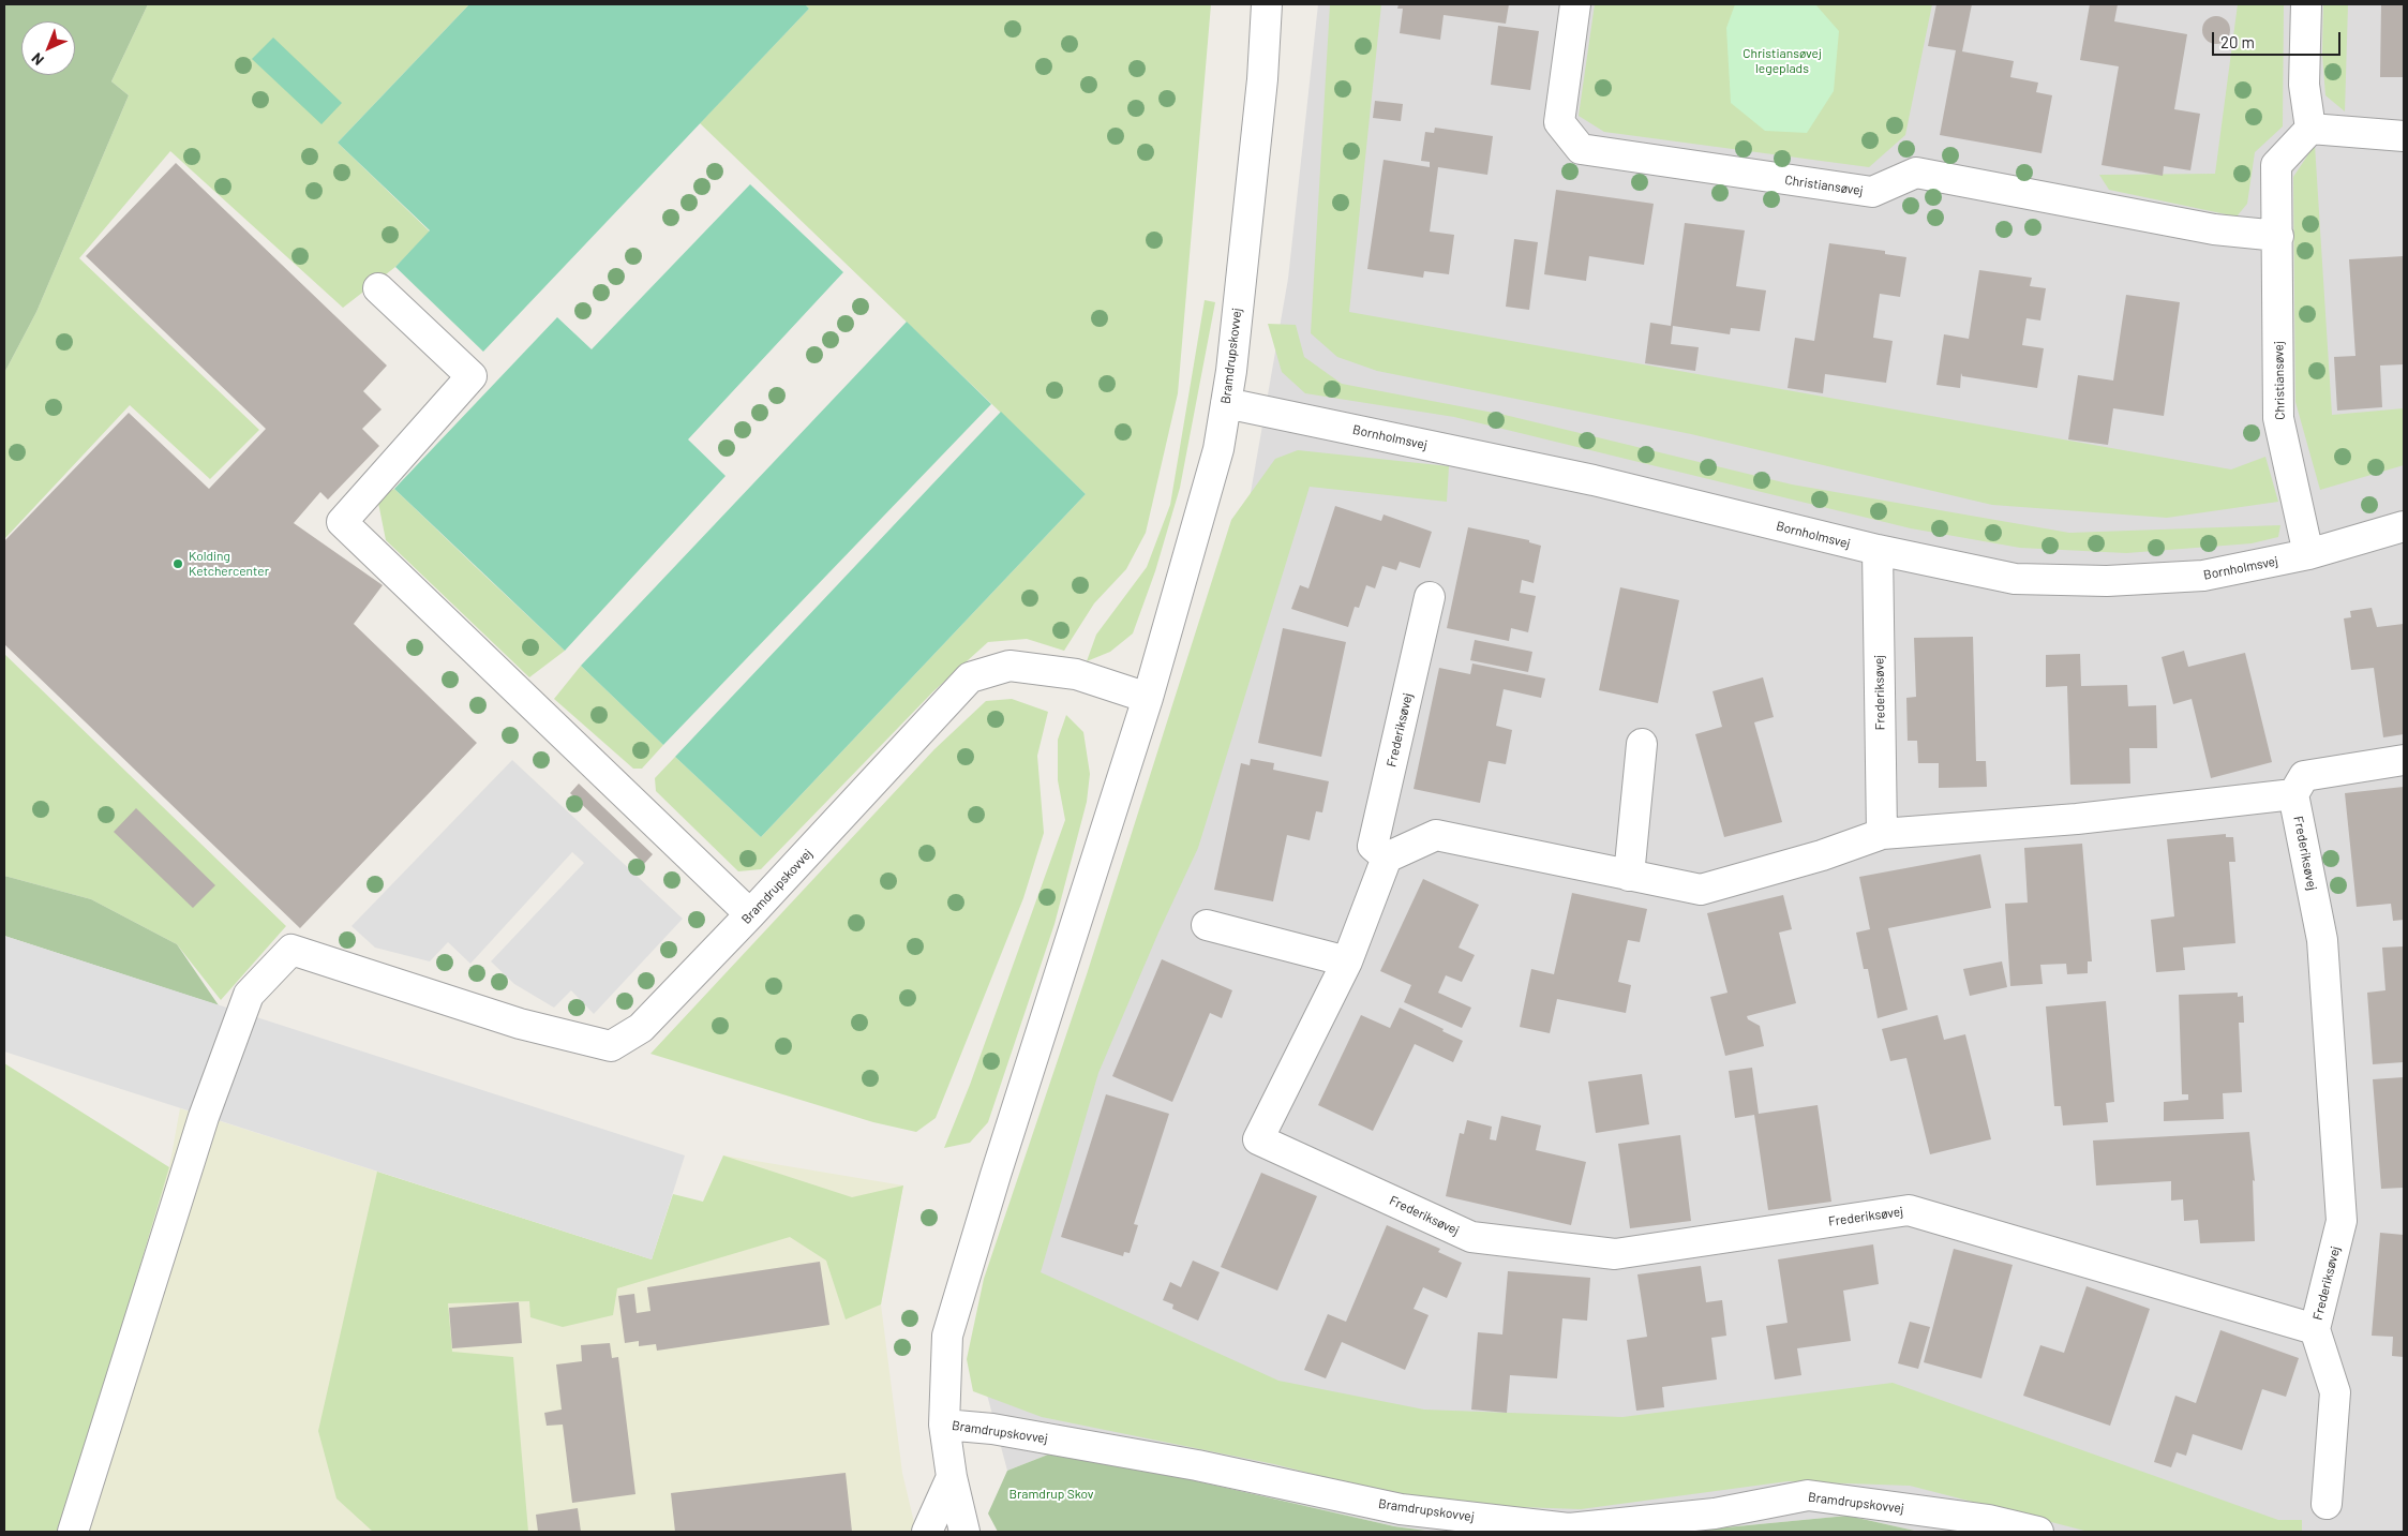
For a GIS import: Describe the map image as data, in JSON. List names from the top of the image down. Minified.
{"streets":{"street":["Christiansøvej","Bramdrupskovvej","Bornholmsvej","Frederiksøvej"]},"crossings":[["Christiansøvej","Bornholmsvej"],["Bramdrupskovvej","Bornholmsvej"],["Bornholmsvej","Frederiksøvej"]],"parks":["Christiansøvej legeplads","Bramdrup Skov"],"places":["Kolding Ketchercenter"],"scale_bar":"20 m","north":"bottom left"}
